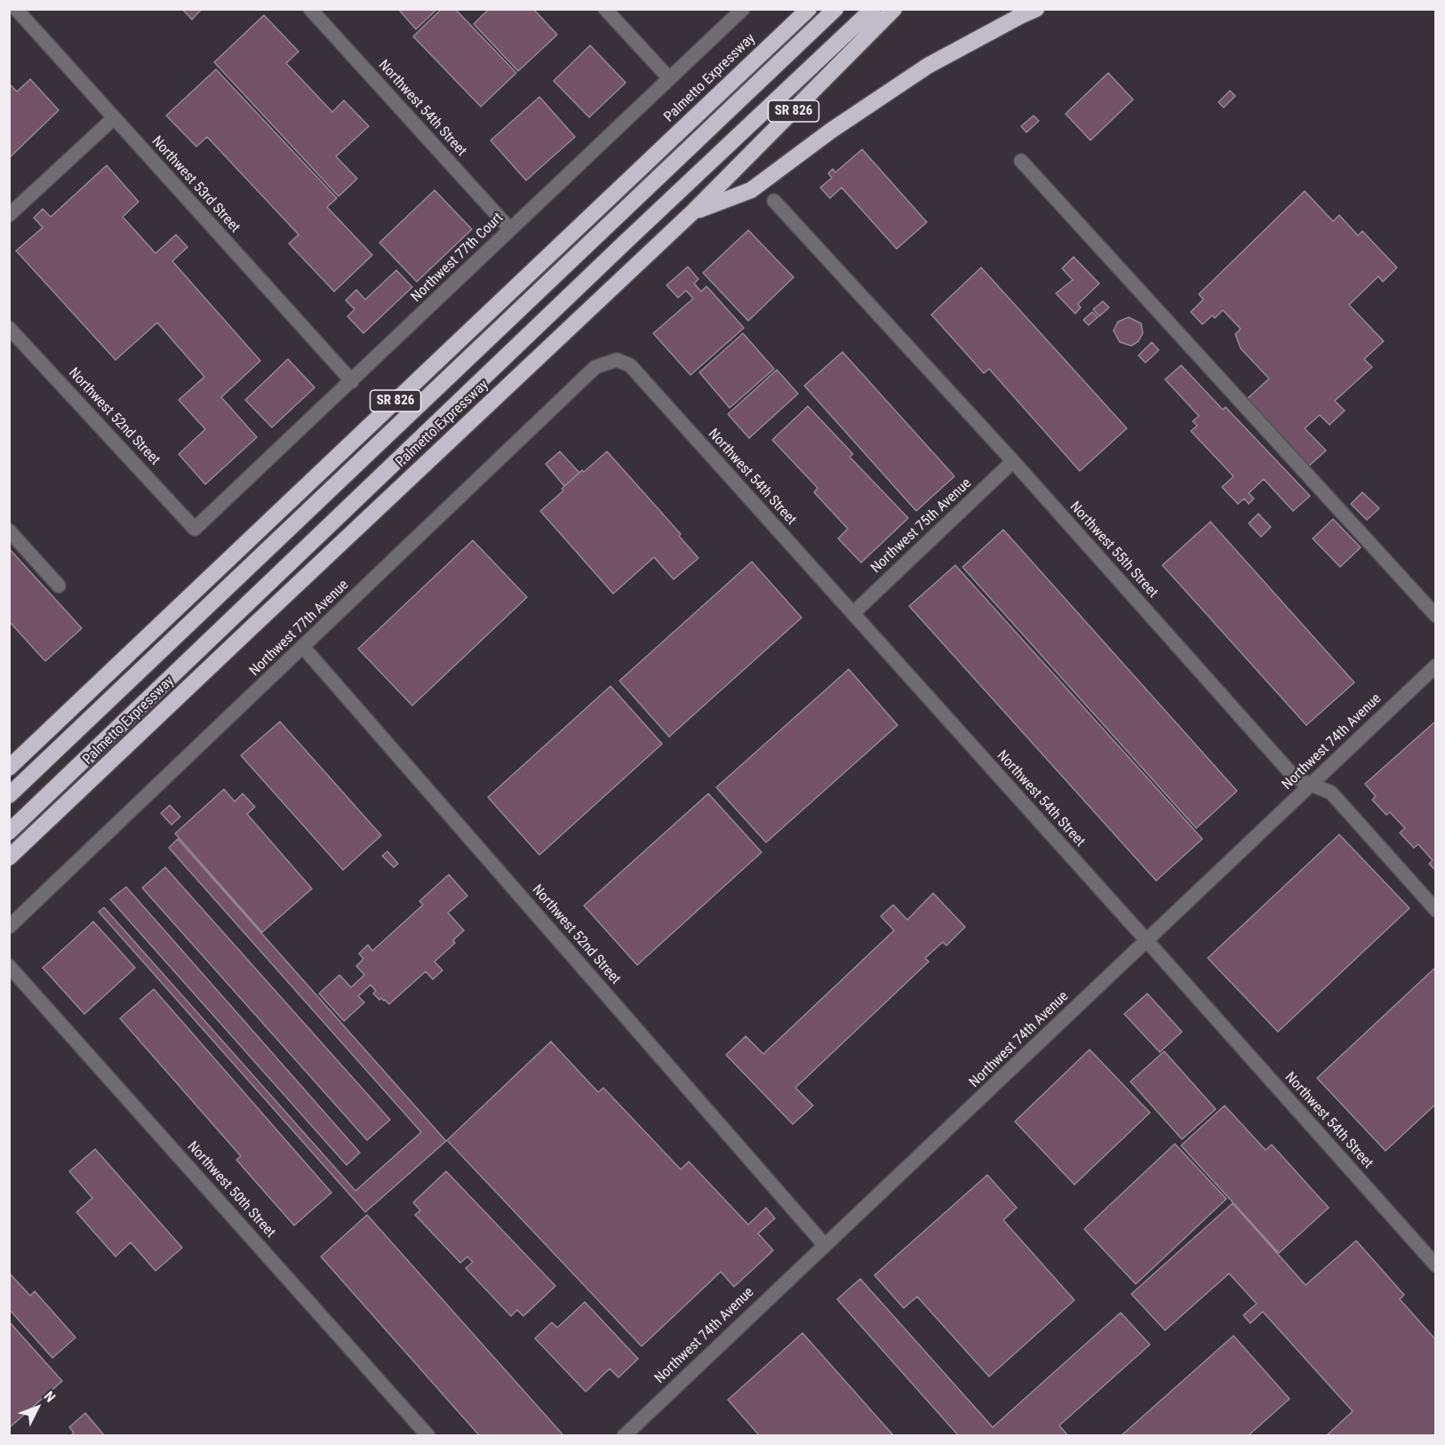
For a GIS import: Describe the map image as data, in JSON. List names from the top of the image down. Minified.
{"streets":{"highway":["Palmetto Expressway","SR 826"],"street":["Northwest 54th Street","Northwest 53rd Street","Northwest 77th Court","Northwest 52nd Street","Northwest 75th Avenue","Northwest 55th Street","Northwest 77th Avenue","Northwest 74th Avenue","Northwest 50th Street"]},"crossings":[["Northwest 54th Street","Northwest 77th Court"],["Northwest 54th Street","Northwest 75th Avenue"],["Northwest 54th Street","Northwest 77th Avenue"],["Northwest 54th Street","Northwest 74th Avenue"],["Northwest 53rd Street","Northwest 77th Court"],["Northwest 77th Court","Northwest 52nd Street"],["Northwest 52nd Street","Northwest 77th Avenue"],["Northwest 52nd Street","Northwest 74th Avenue"],["Northwest 75th Avenue","Northwest 55th Street"],["Northwest 55th Street","Northwest 74th Avenue"]],"north":"top right"}
